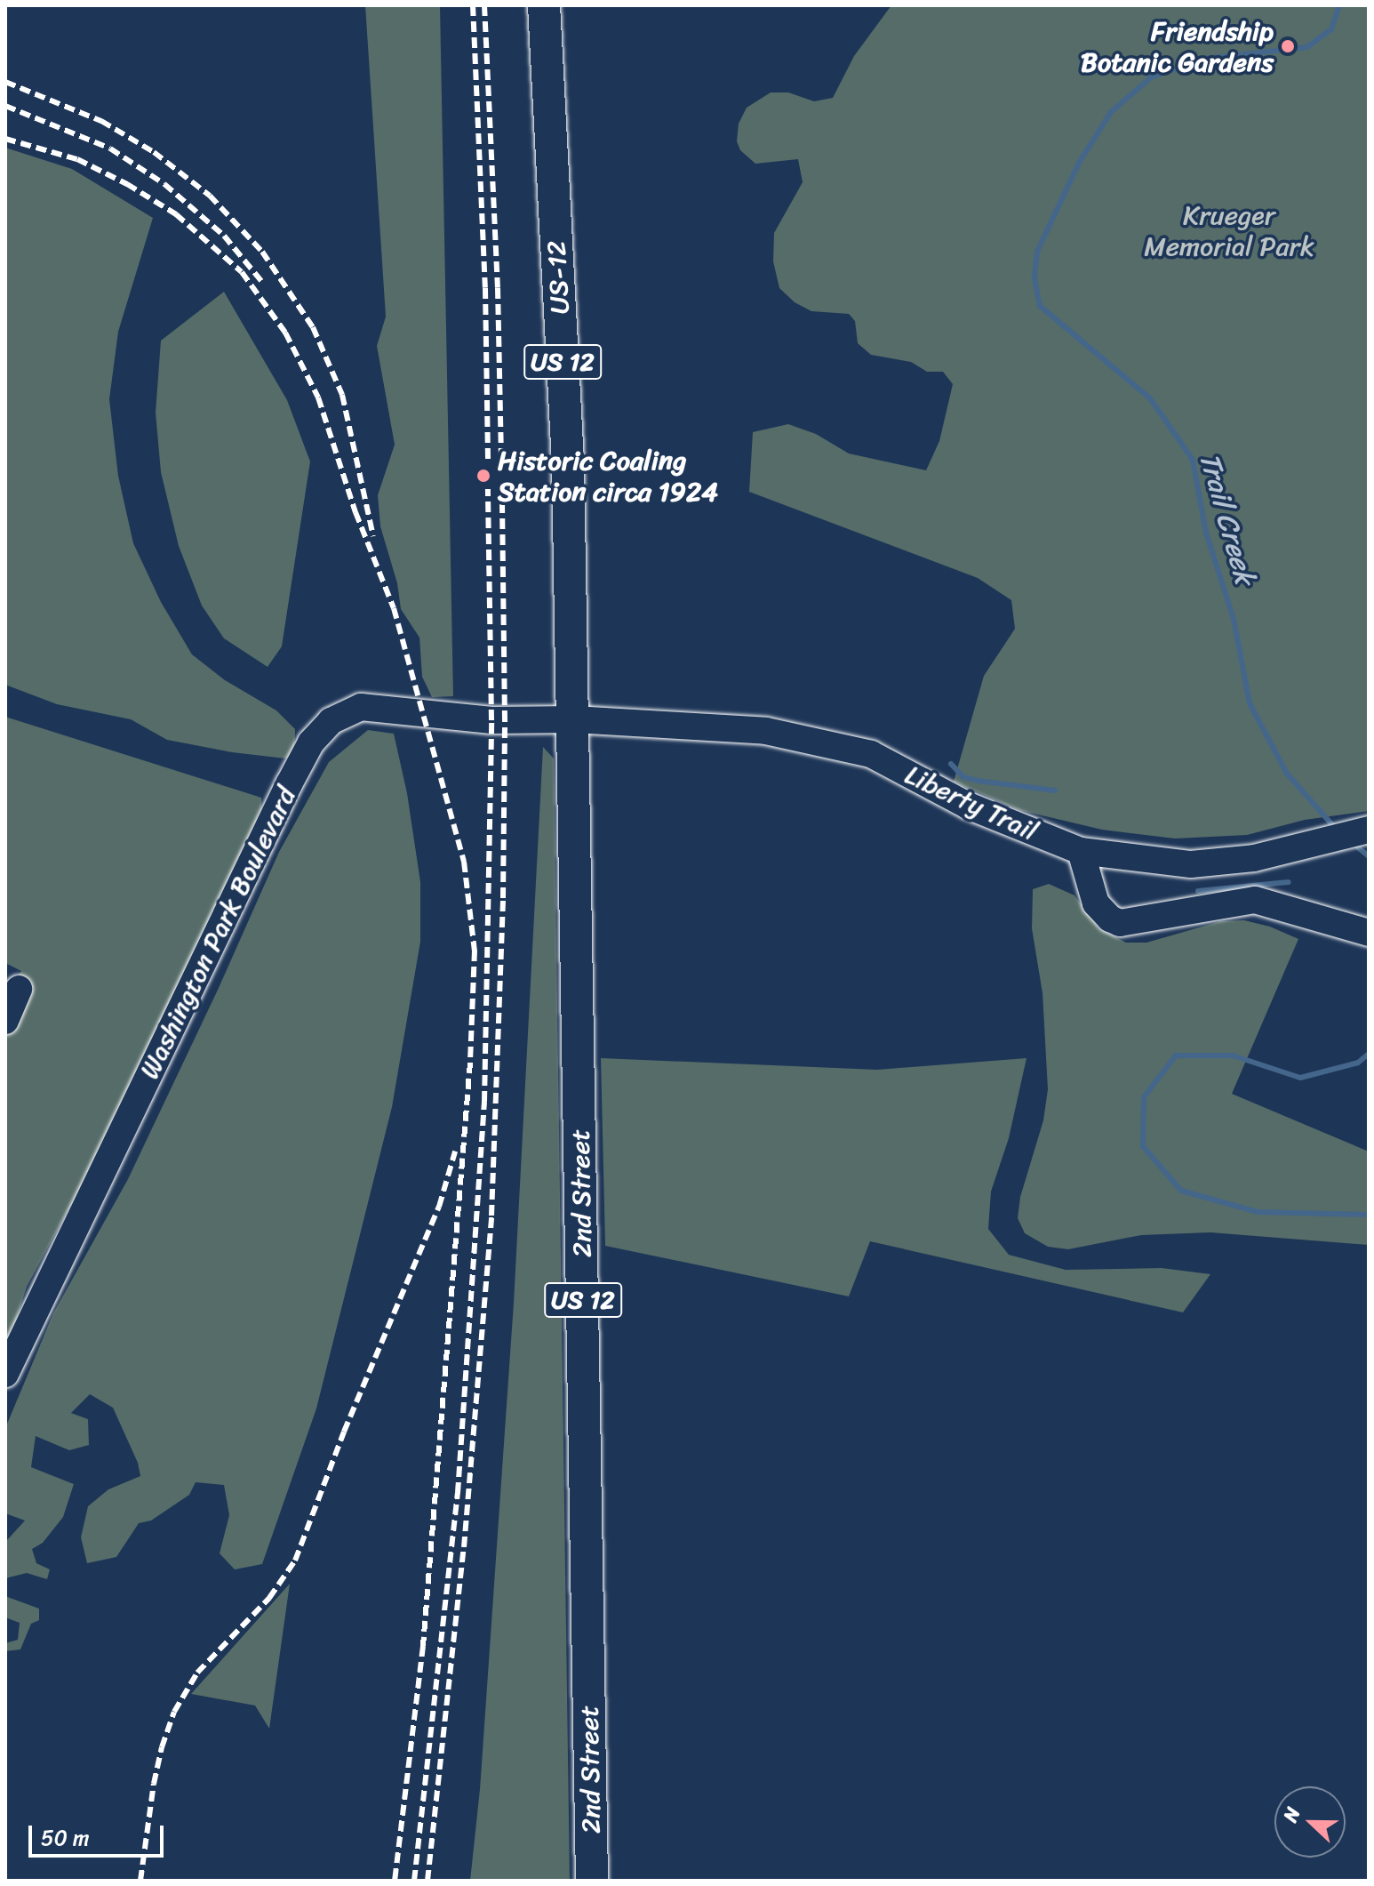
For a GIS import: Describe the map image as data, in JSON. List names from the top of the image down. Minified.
{"streets":{"main road":["US-12","US 12","2nd Street"],"street":["Liberty Trail","Washington Park Boulevard"]},"crossings":[["US-12","Liberty Trail"],["US-12","Washington Park Boulevard"],["US-12","2nd Street"],["Liberty Trail","Washington Park Boulevard"],["Liberty Trail","2nd Street"],["Washington Park Boulevard","2nd Street"]],"water":["Trail Creek"],"parks":["Krueger Memorial Park"],"places":["Friendship Botanic Gardens","Historic Coaling Station circa 1924"],"scale_bar":"50 m","north":"left"}
